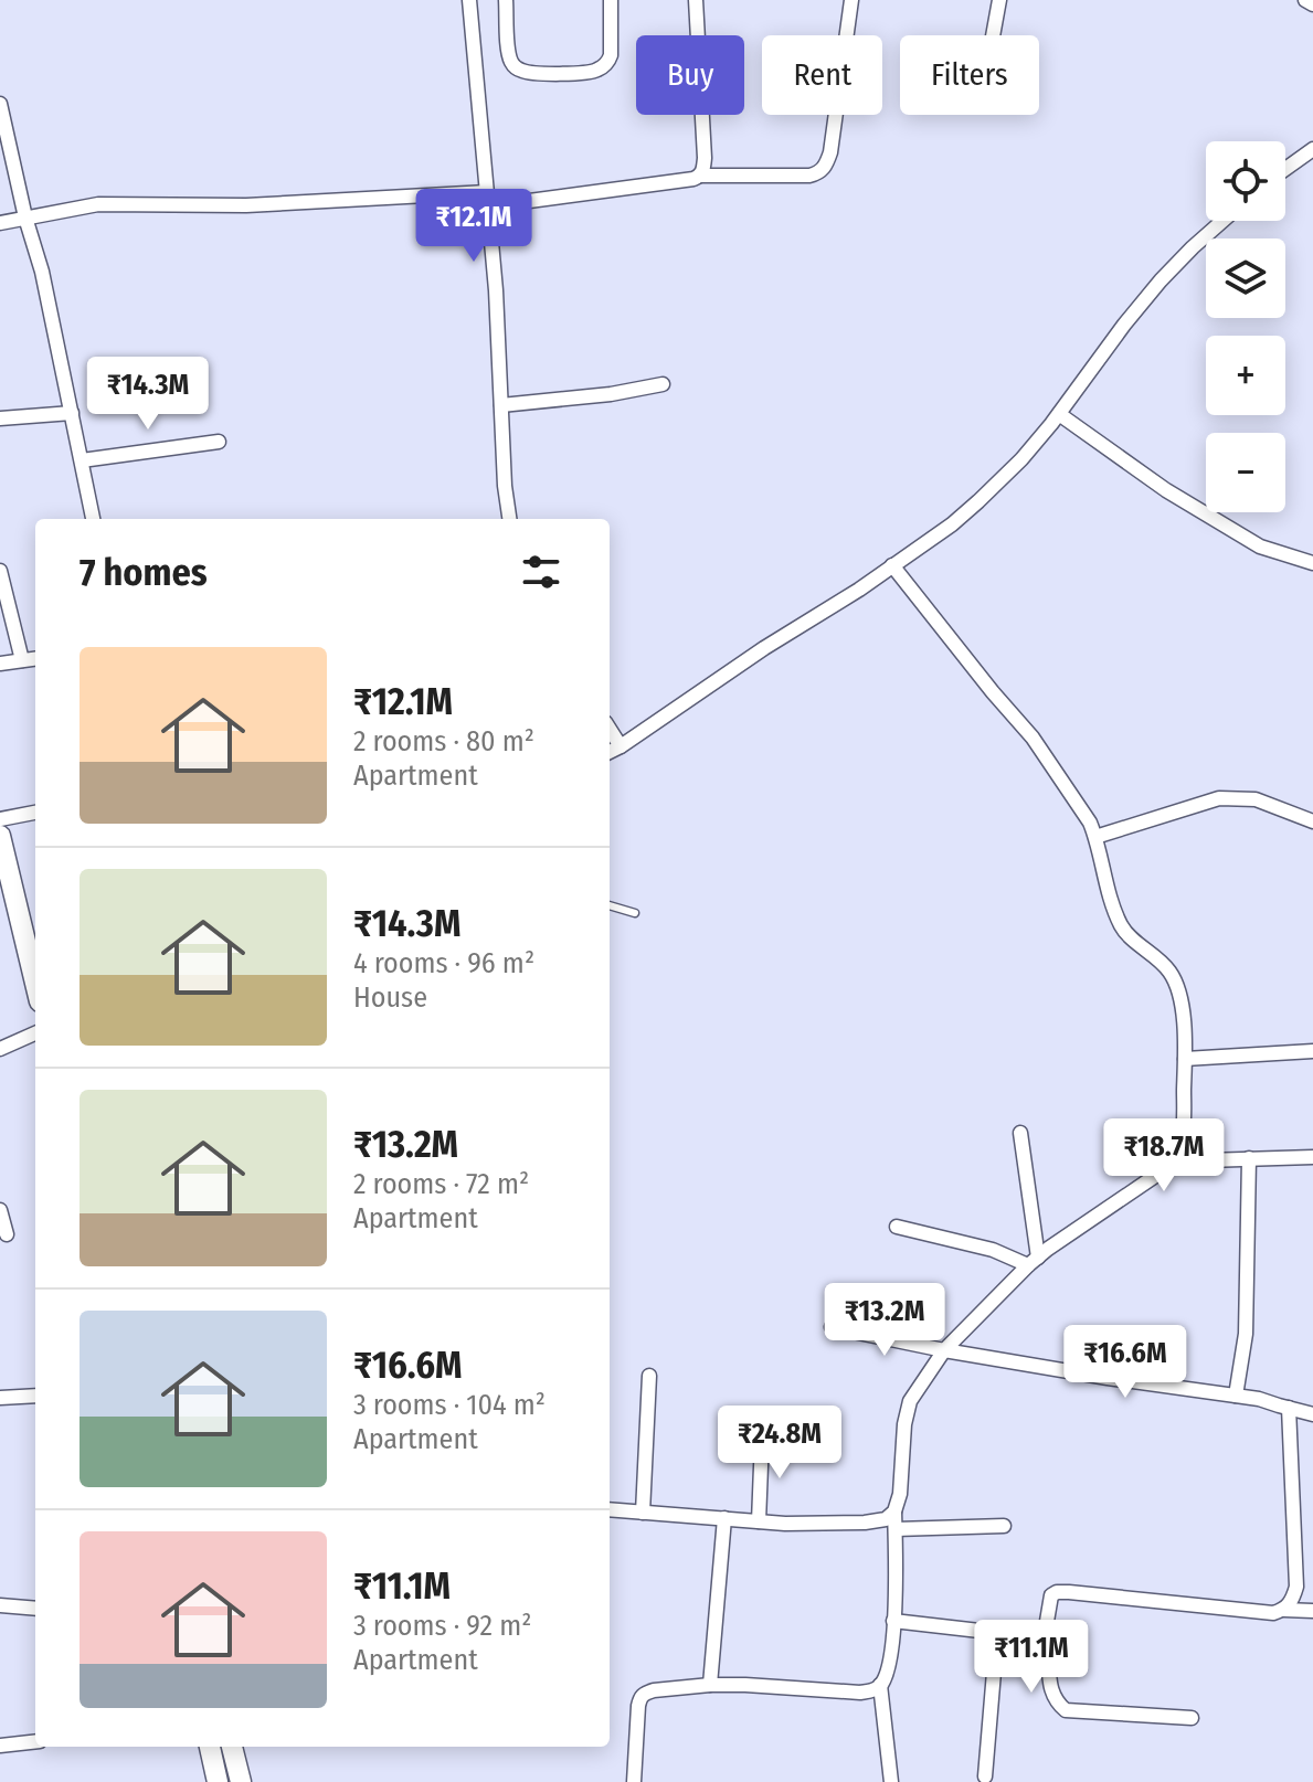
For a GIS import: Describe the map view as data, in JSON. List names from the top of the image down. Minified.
{"page":{"chip":["Buy","Rent","Filters"],"map_buttons":["+","−"],"price":["₹12.1M","₹14.3M","₹18.7M","₹13.2M","₹16.6M","₹24.8M","₹11.1M"],"heading":"7 homes","list":[{"name":"₹12.1M","note":"2 rooms · 80 m² · Apartment"},{"name":"₹14.3M","note":"4 rooms · 96 m² · House"},{"name":"₹13.2M","note":"2 rooms · 72 m² · Apartment"},{"name":"₹16.6M","note":"3 rooms · 104 m² · Apartment"},{"name":"₹11.1M","note":"3 rooms · 92 m² · Apartment"}]}}
